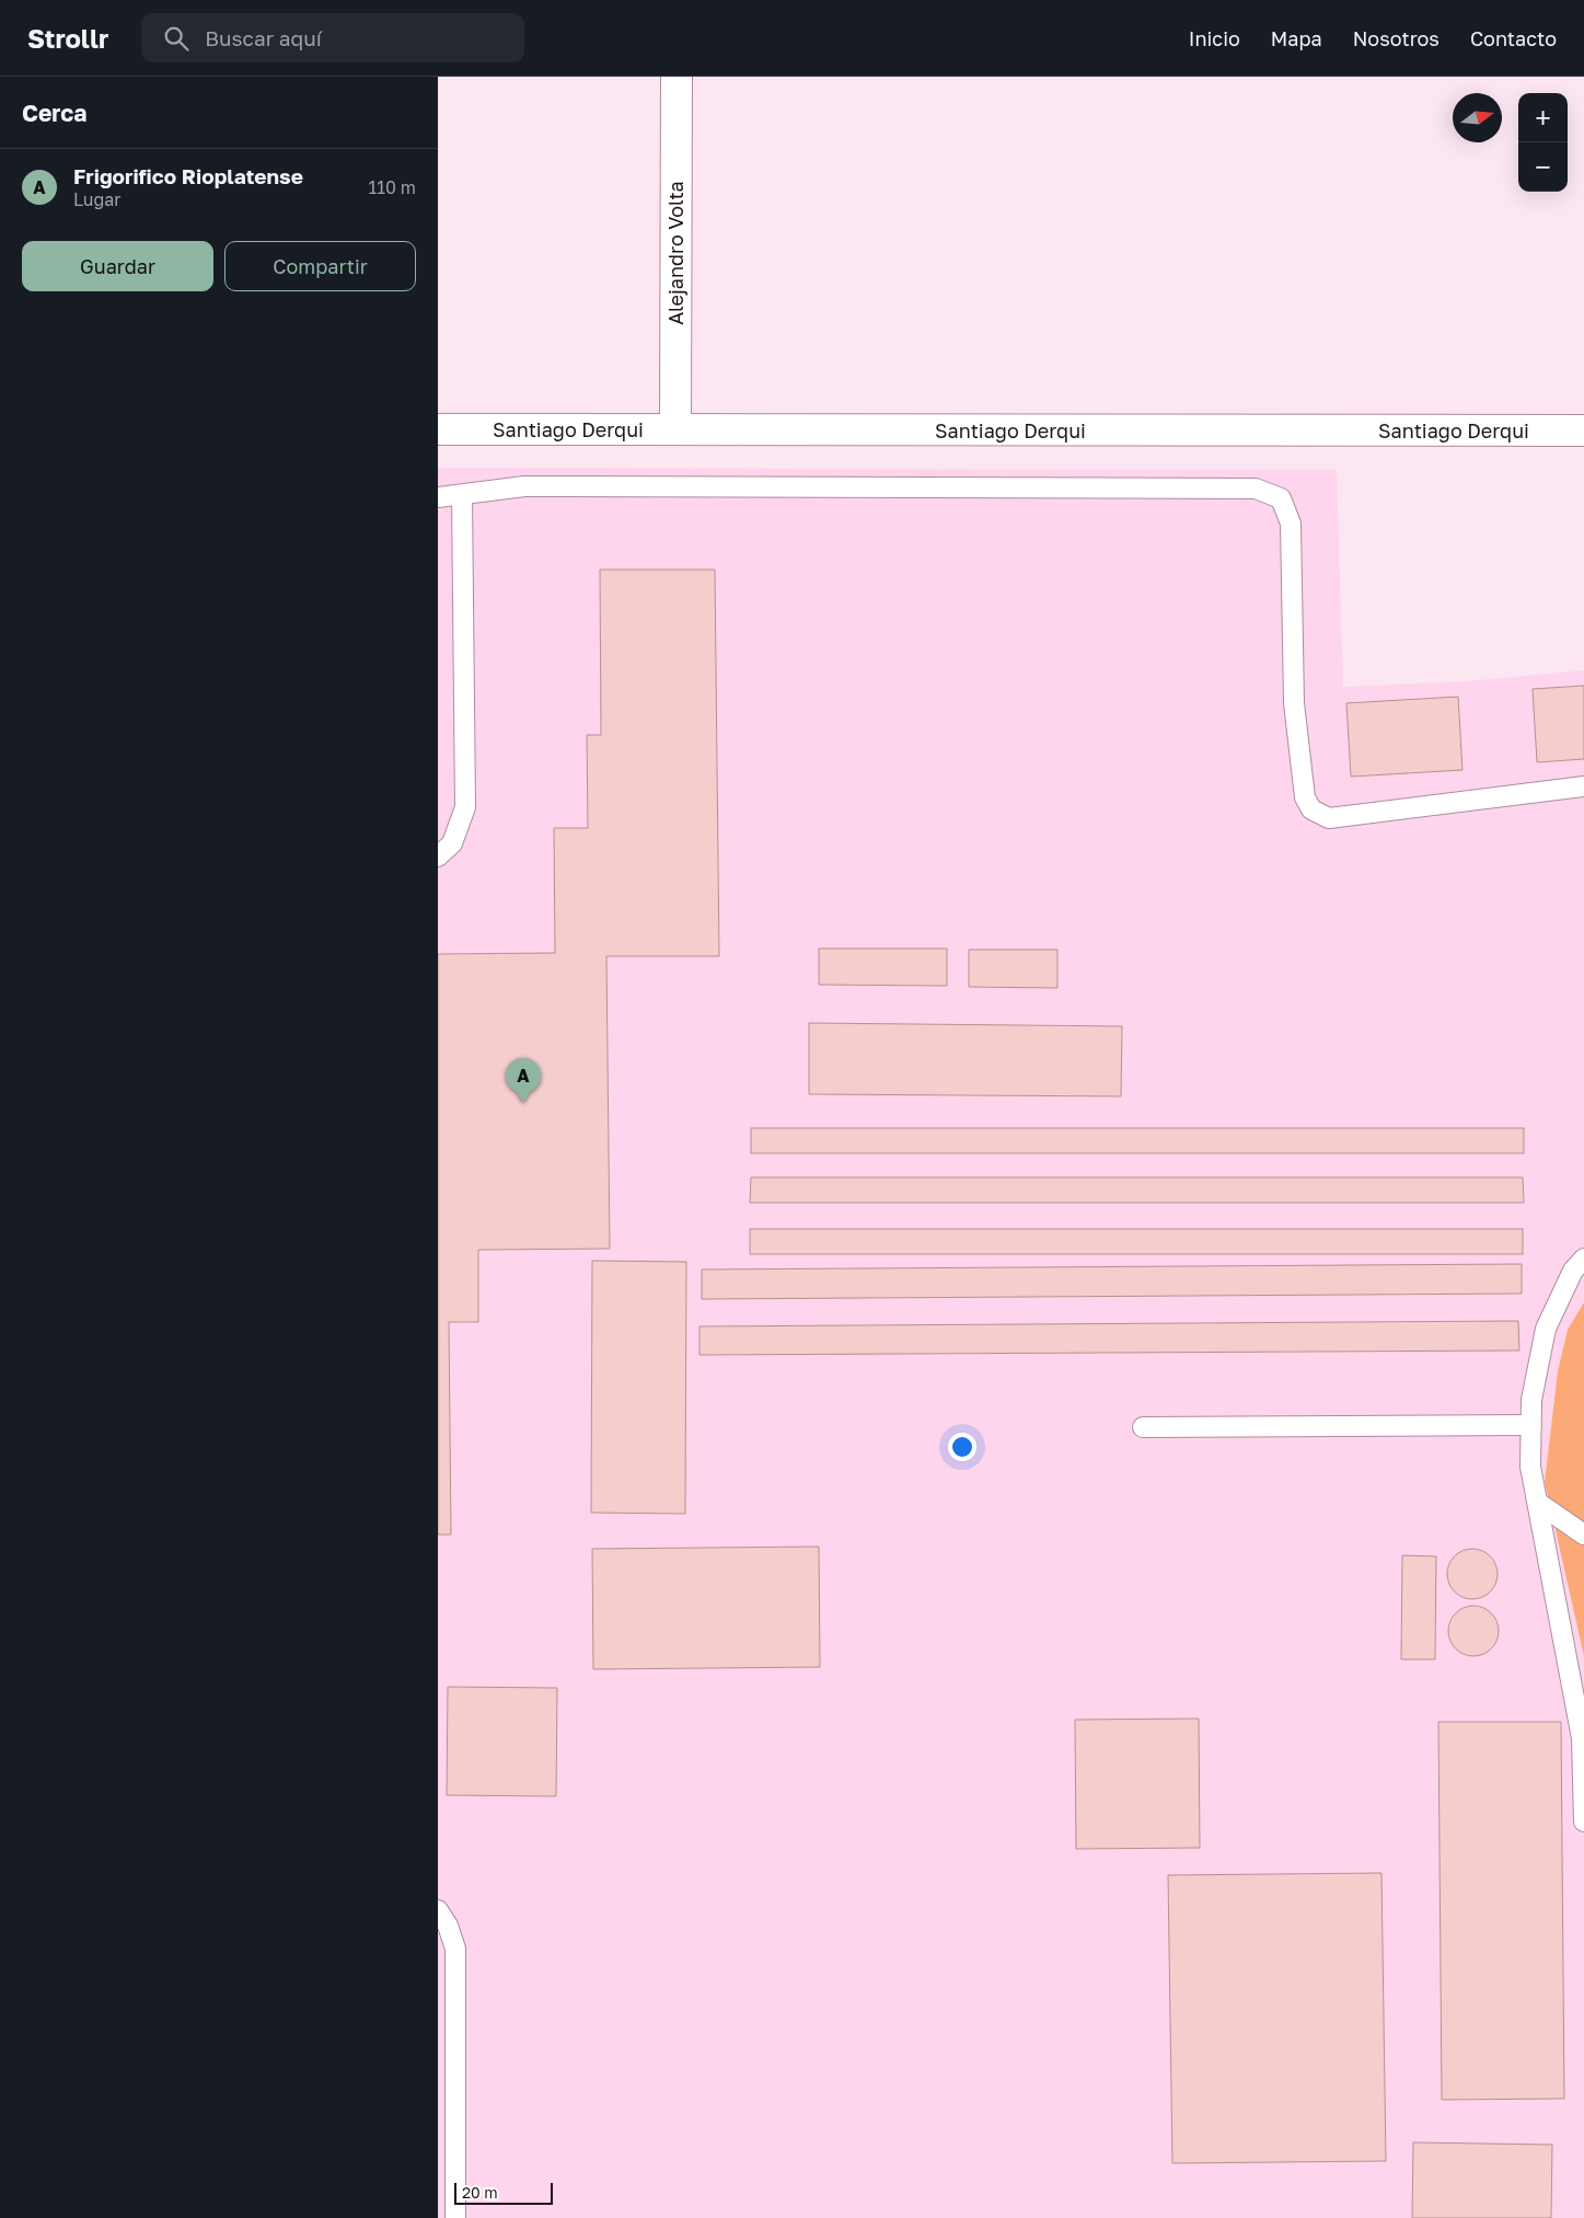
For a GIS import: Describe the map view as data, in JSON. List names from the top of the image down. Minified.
{"streets":{"street":["Alejandro Volta","Santiago Derqui"]},"crossings":[["Alejandro Volta","Santiago Derqui"]],"scale_bar":"20 m","north":"right","page":{"header":"Strollr","search":"Buscar aquí","nav":["Inicio","Mapa","Nosotros","Contacto"],"heading":"Cerca","map_buttons":["+","−"],"list":[{"mark":"A","name":"Frigorifico Rioplatense","note":"Lugar","value":"110 m"}],"buttons":["Guardar","Compartir"],"pins":"A","scale":"20 m"}}
